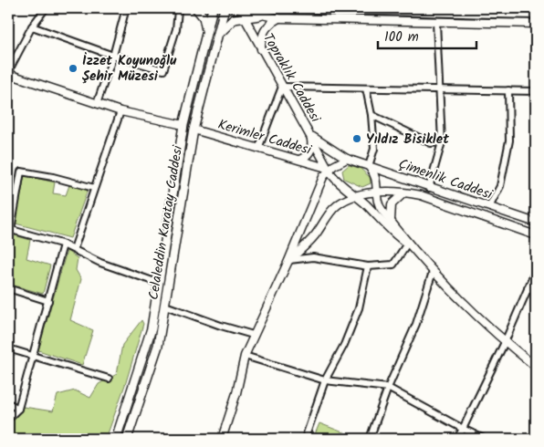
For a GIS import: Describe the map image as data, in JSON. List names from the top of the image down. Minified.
{"streets":{"main road":["Celaleddin Karatay Caddesi"],"street":["Topraklık Caddesi","Kerimler Caddesi","Çimenlik Caddesi"]},"crossings":[["Topraklık Caddesi","Kerimler Caddesi"],["Topraklık Caddesi","Çimenlik Caddesi"],["Kerimler Caddesi","Celaleddin Karatay Caddesi"]],"places":["İzzet Koyunoğlu Şehir Müzesi","Yıldız Bisiklet"],"scale_bar":"100 m"}
